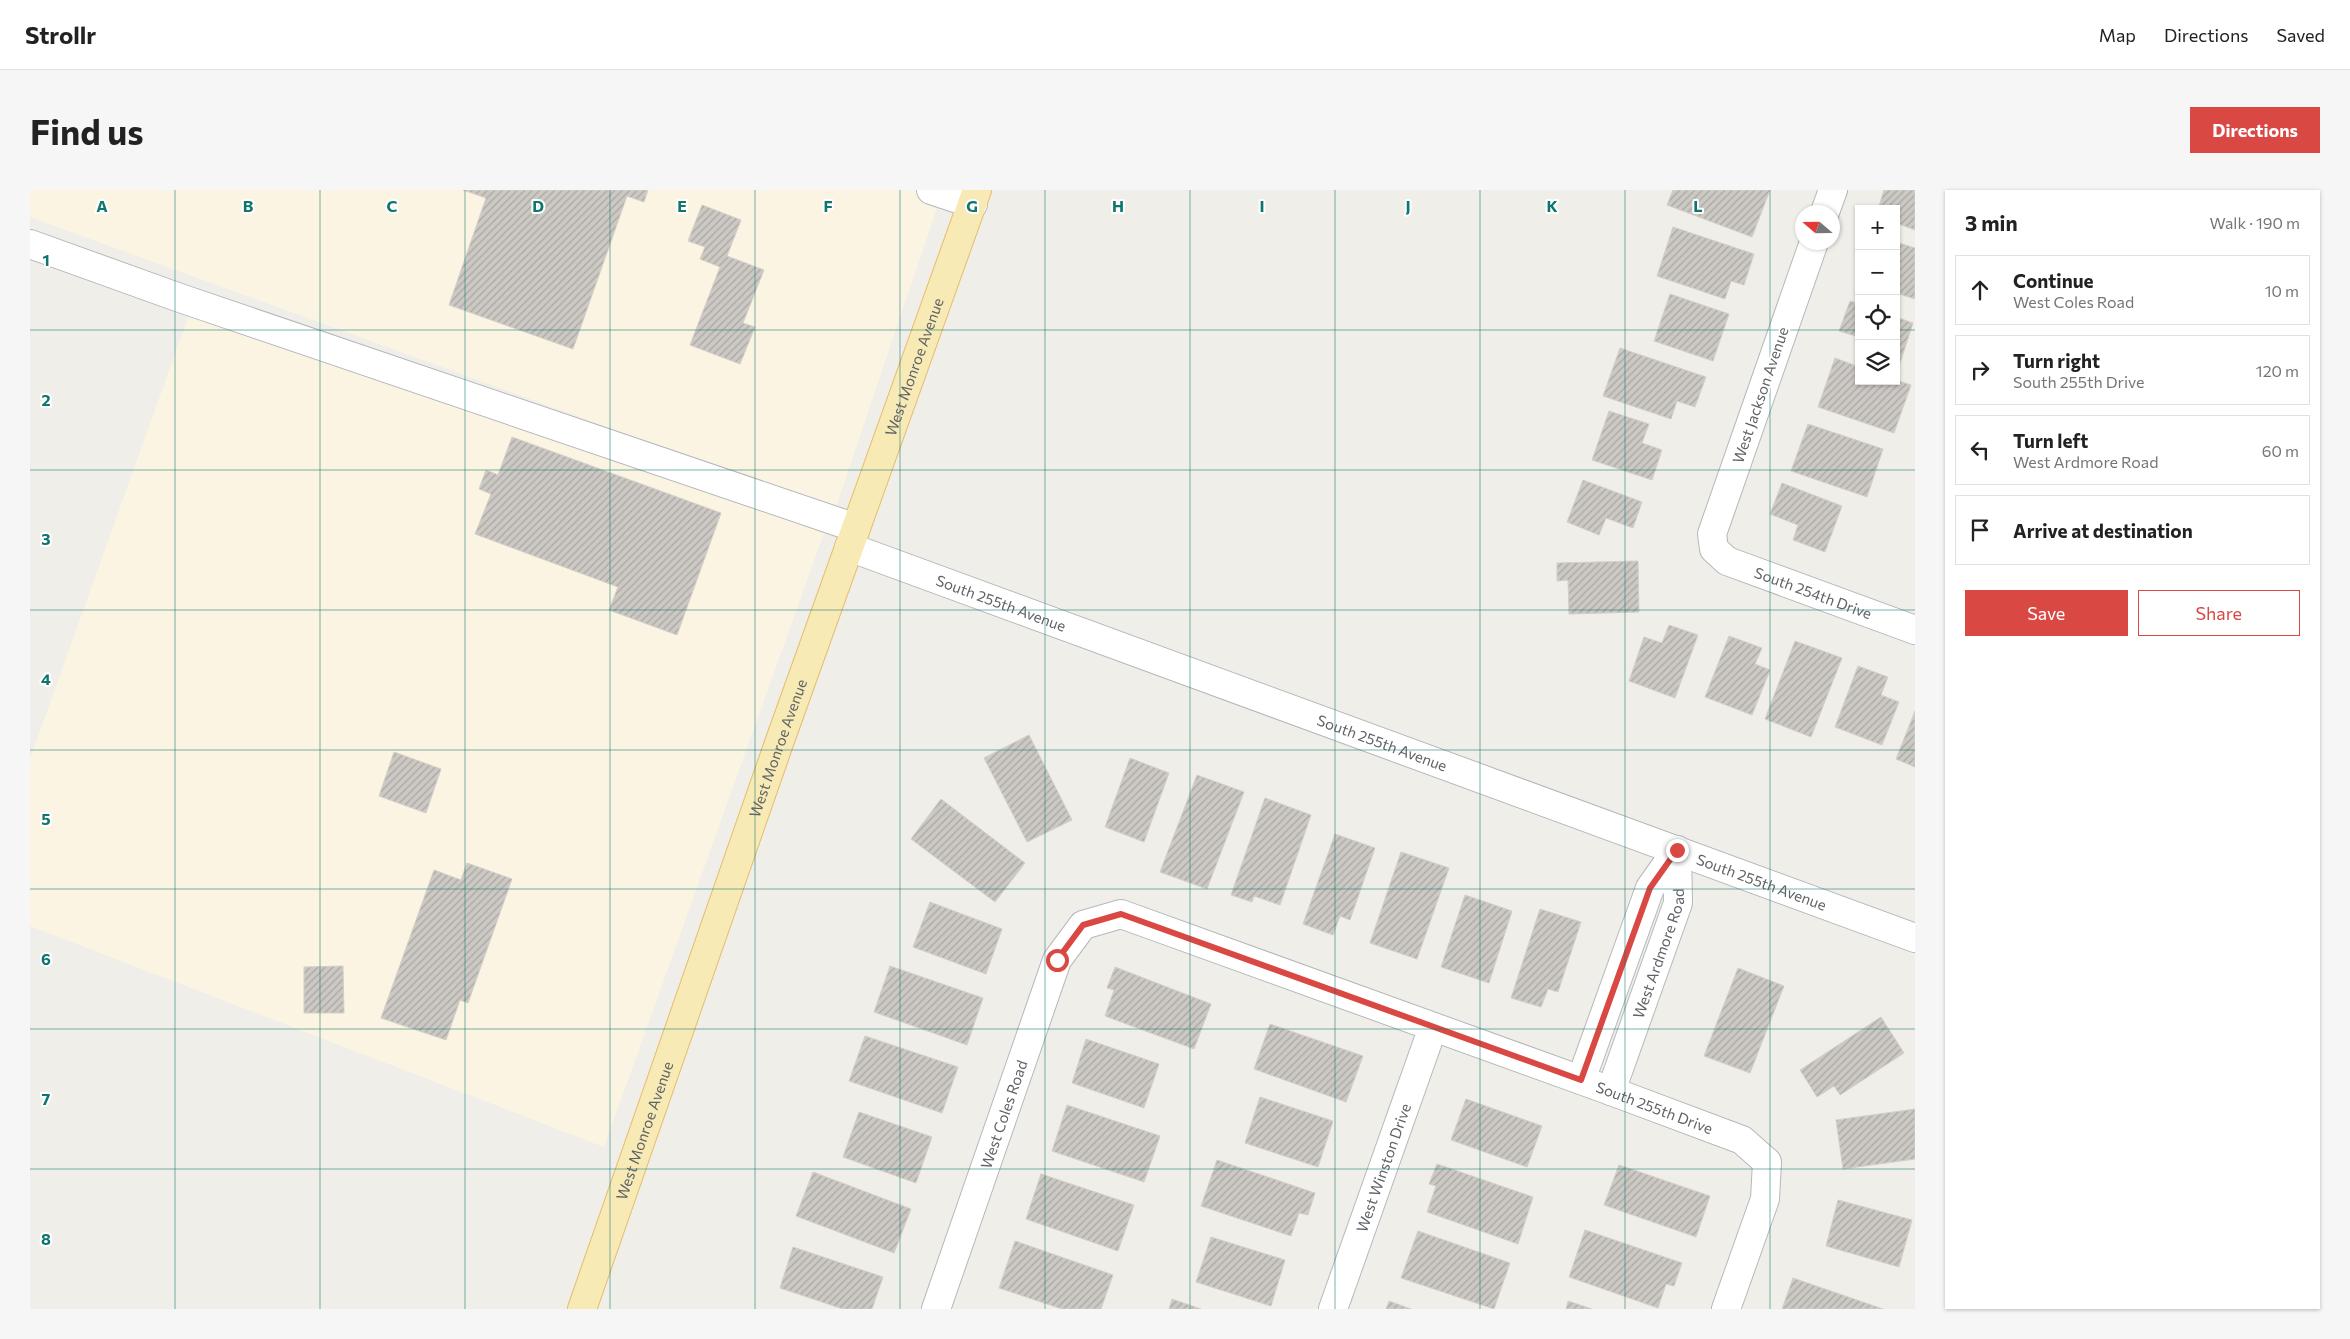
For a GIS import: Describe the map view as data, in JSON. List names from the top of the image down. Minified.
{"streets":{"main road":["West Monroe Avenue"],"street":["West Jackson Avenue","South 254th Drive","South 255th Avenue","West Ardmore Road","South 255th Drive","West Coles Road","West Winston Drive"]},"crossings":[["West Monroe Avenue","South 255th Avenue"],["West Jackson Avenue","South 254th Drive"],["South 255th Avenue","West Ardmore Road"],["West Ardmore Road","South 255th Drive"],["South 255th Drive","West Coles Road"],["South 255th Drive","West Winston Drive"]],"north":"left","page":{"header":"Strollr","nav":["Map","Directions","Saved"],"buttons":["Directions",["Save","Share"]],"title":"Find us","heading":["3 min","Walk · 190 m"],"map_buttons":["+","−"],"list":[["Continue","West Coles Road","10 m"],["Turn right","South 255th Drive","120 m"],["Turn left","West Ardmore Road","60 m"],"Arrive at destination"]},"grid":{"columns":["A","B","C","D","E","F","G","H","I","J","K","L"],"rows":["1","2","3","4","5","6","7","8"]}}
